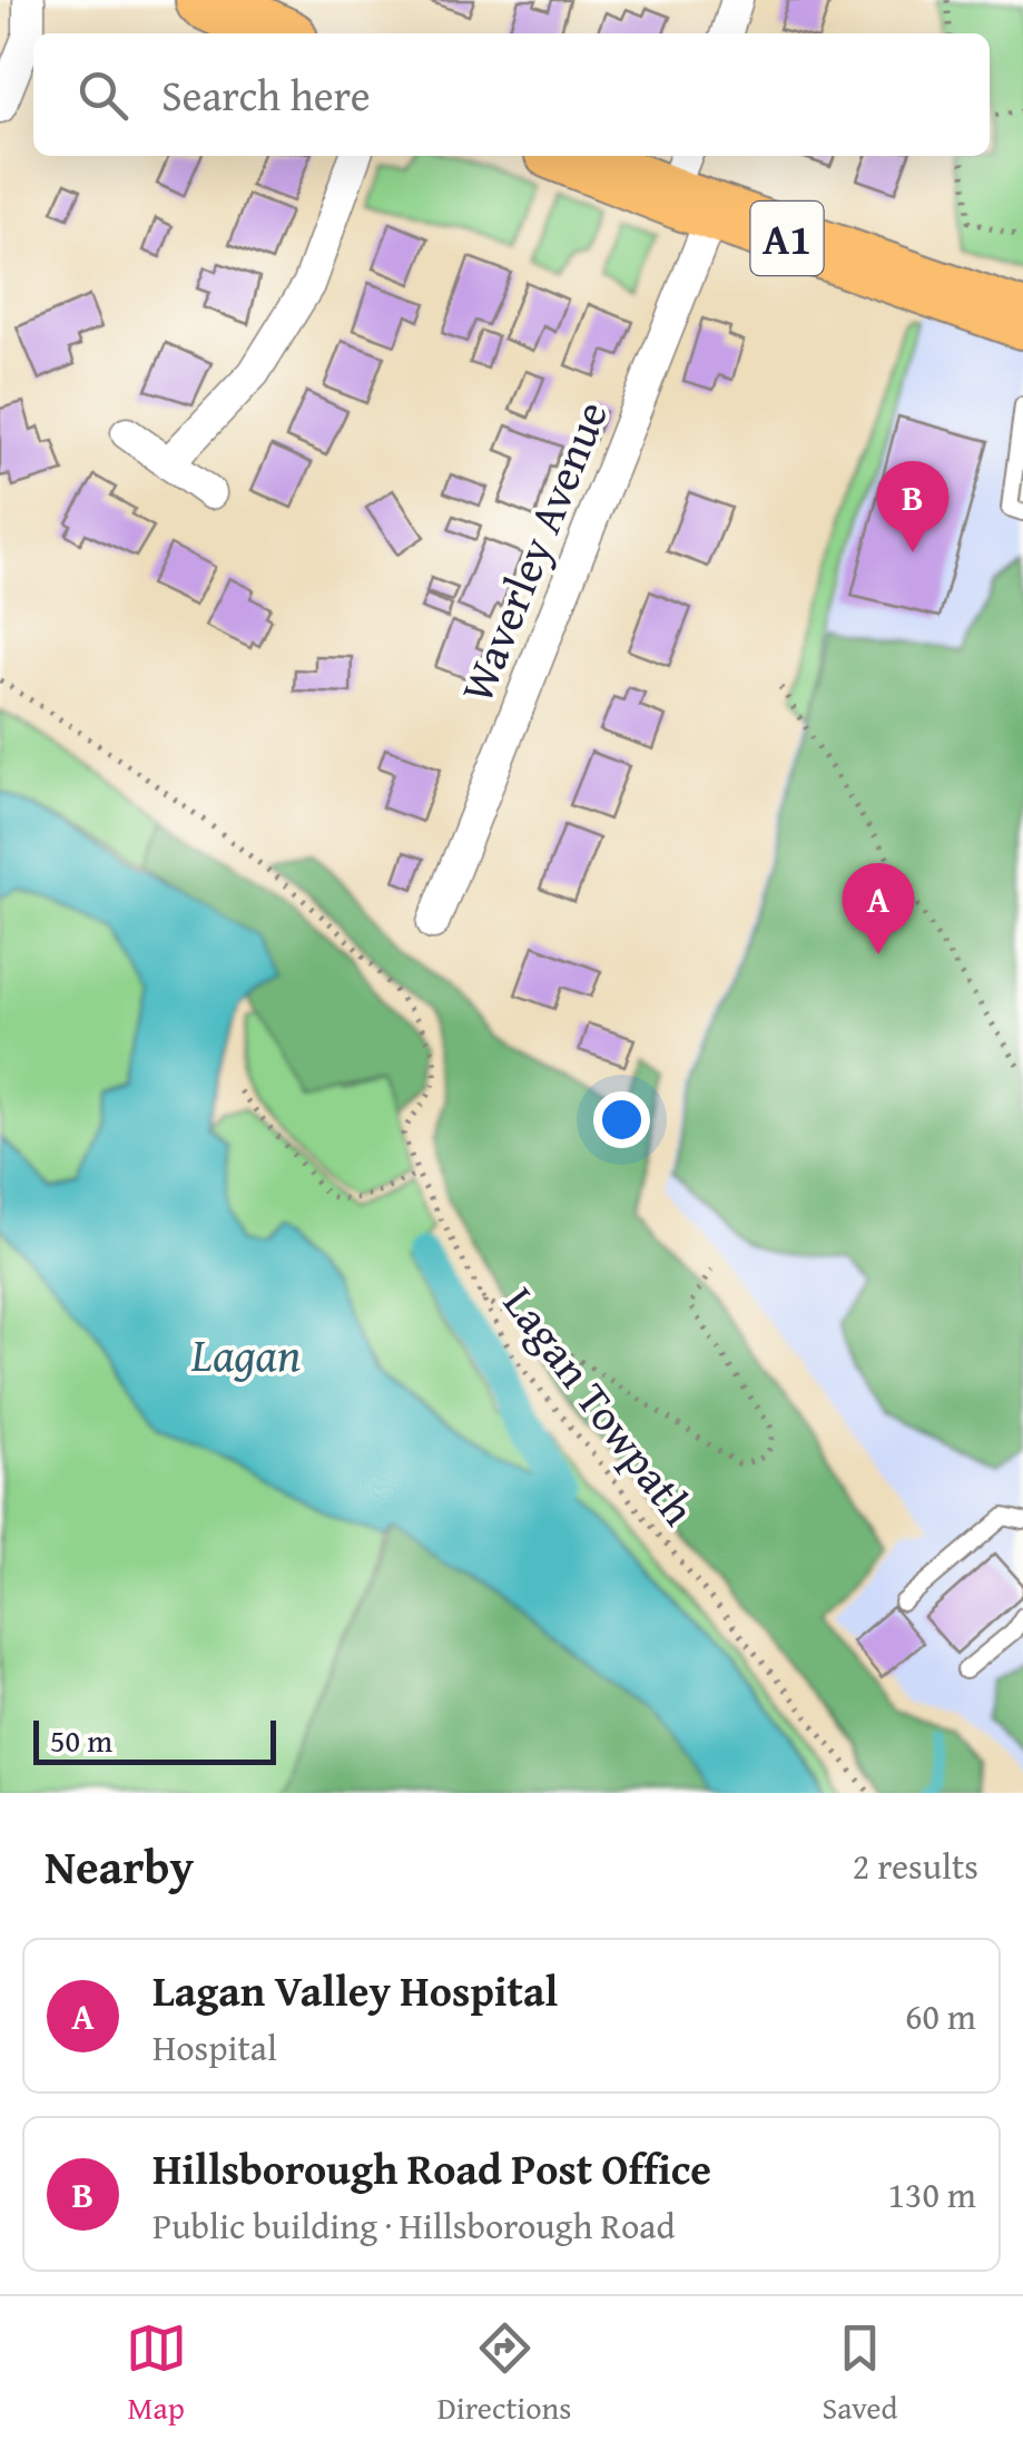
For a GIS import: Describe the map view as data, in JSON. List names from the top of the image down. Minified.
{"streets":{"highway":["A1"],"street":["Waverley Avenue"],"path":["Lagan Towpath"]},"crossings":[["A1","Waverley Avenue"]],"water":["Lagan"],"scale_bar":"50 m","page":{"search":"Search here","pins":["B","A"],"scale":"50 m","heading":["Nearby","2 results"],"list":[{"mark":"A","name":"Lagan Valley Hospital","note":"Hospital","value":"60 m"},{"mark":"B","name":"Hillsborough Road Post Office","note":"Public building · Hillsborough Road","value":"130 m"}],"nav":["Map","Directions","Saved"]}}
